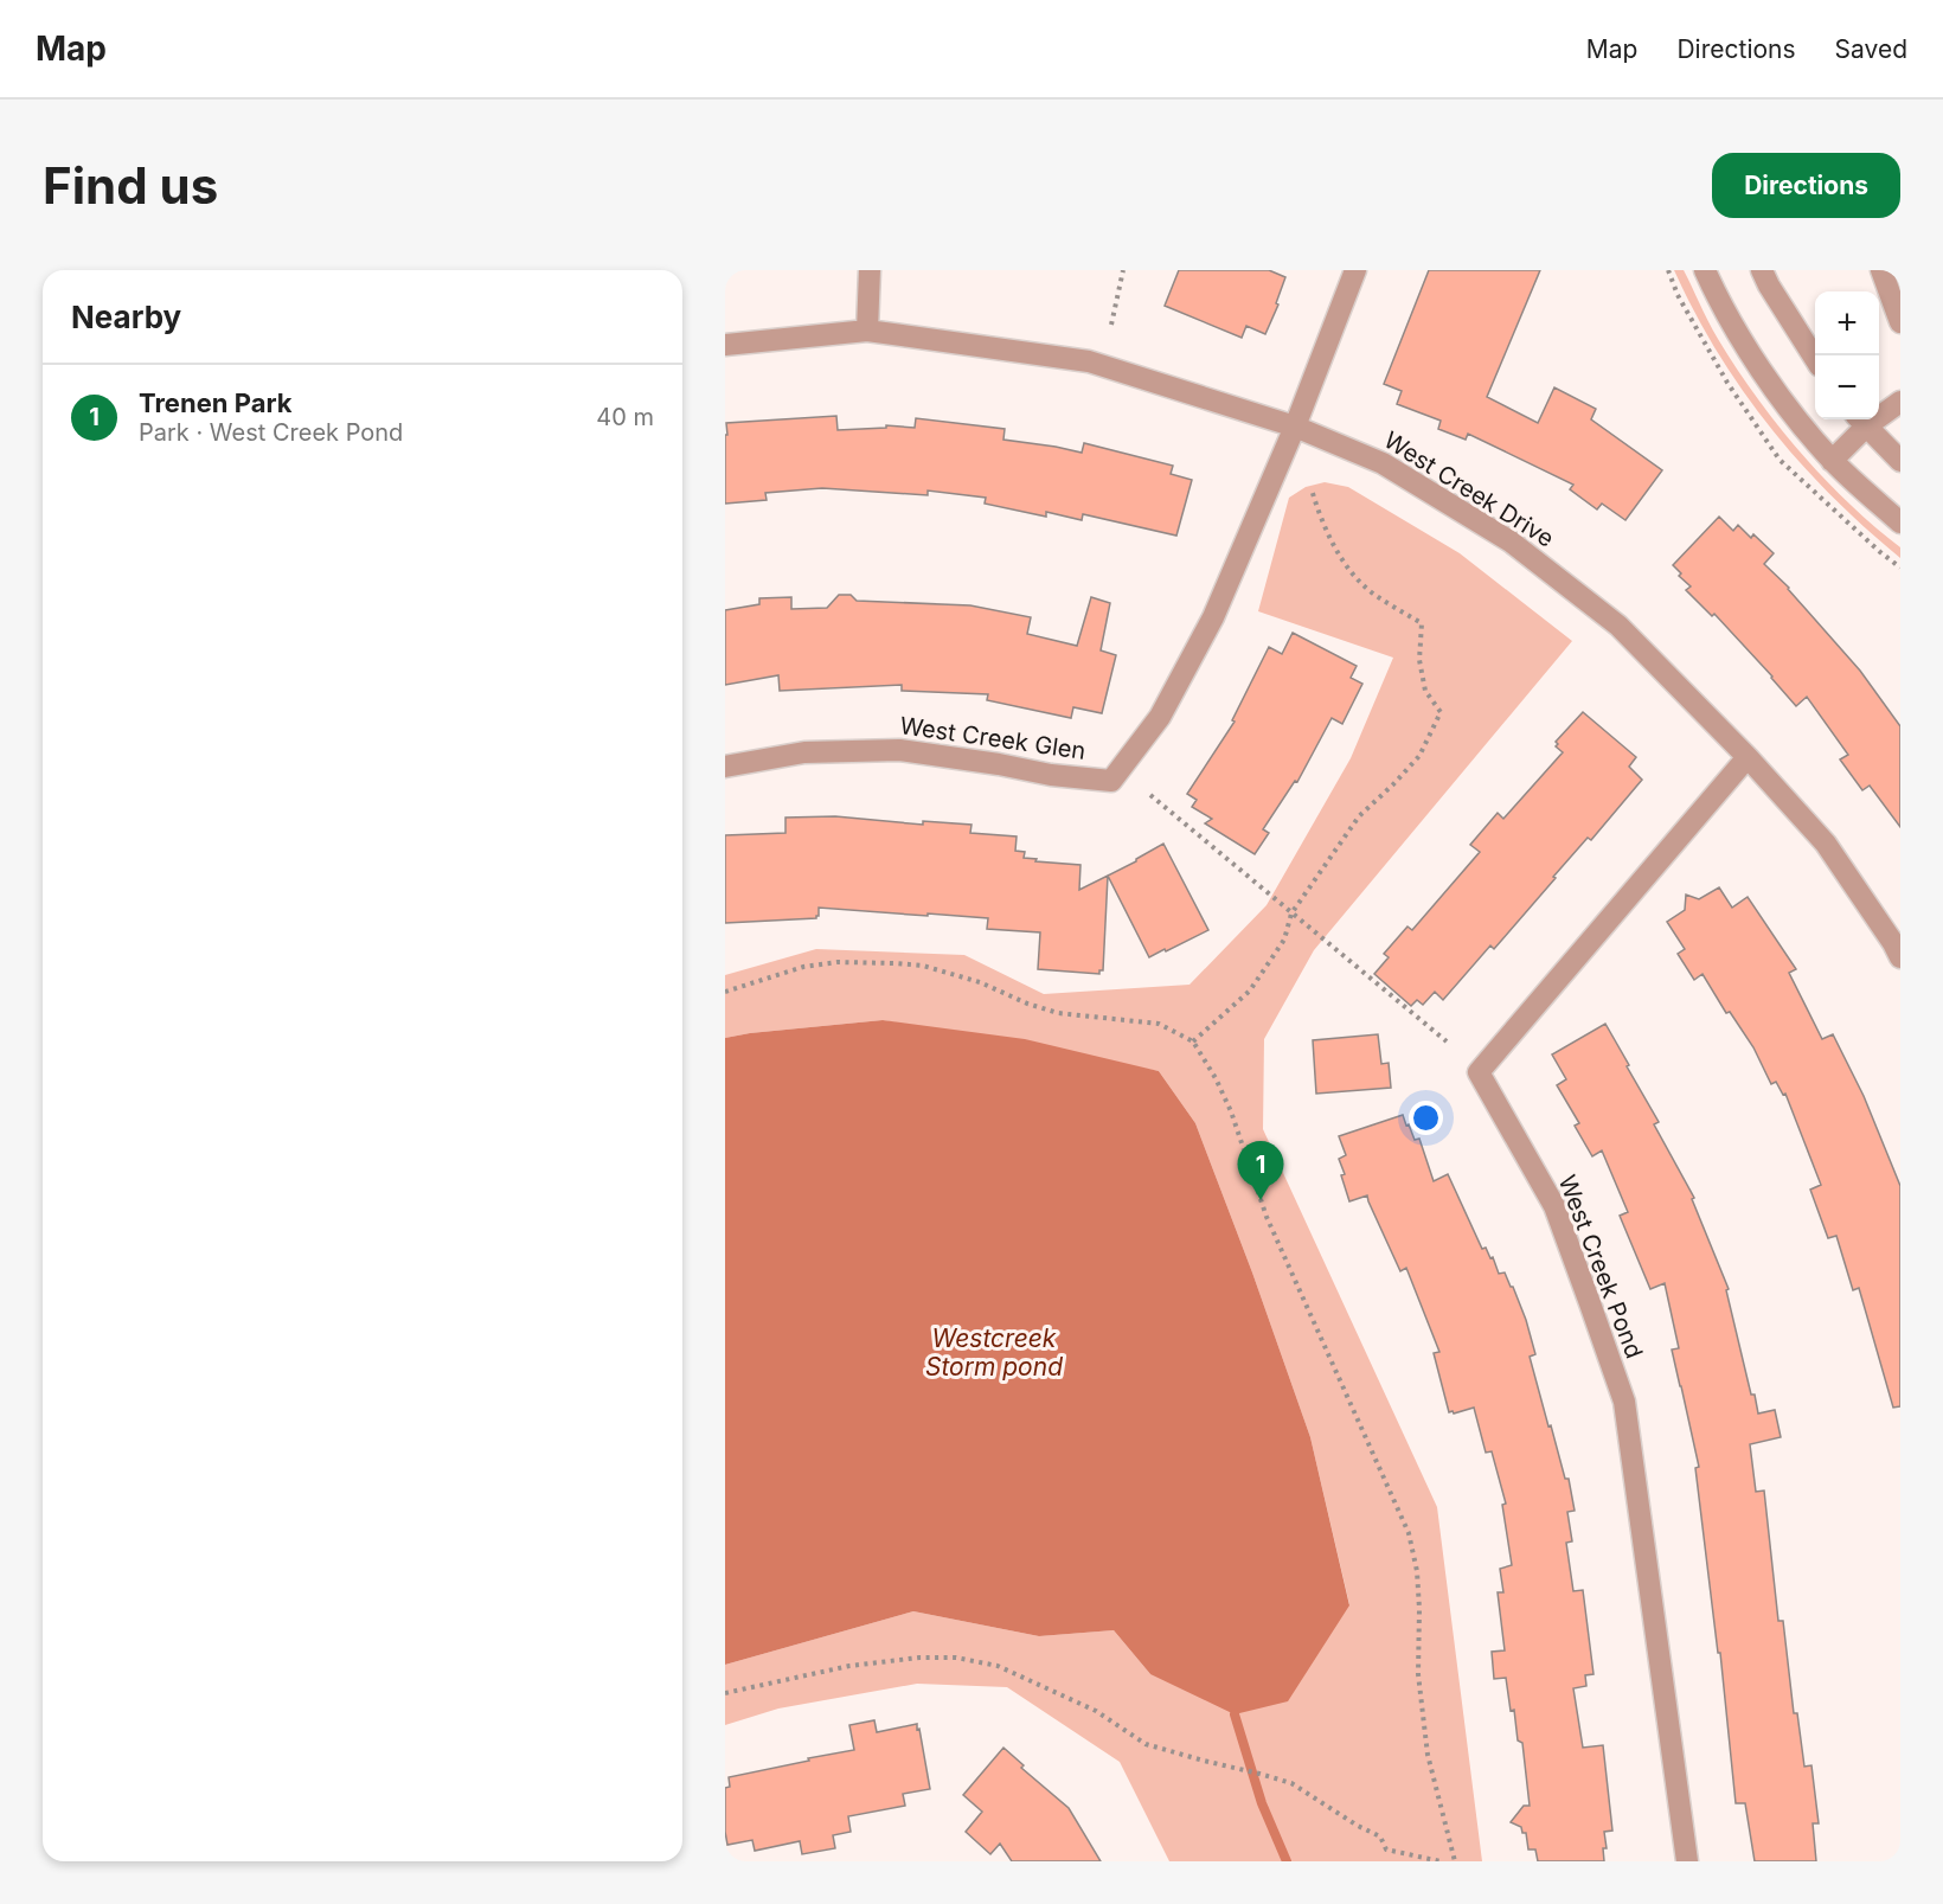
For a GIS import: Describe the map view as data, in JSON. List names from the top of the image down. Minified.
{"streets":{"street":["West Creek Drive","West Creek Glen","West Creek Pond"]},"crossings":[["West Creek Drive","West Creek Glen"],["West Creek Drive","West Creek Pond"]],"water":["Westcreek Storm pond"],"page":{"header":"Map","nav":["Map","Directions","Saved"],"buttons":"Directions","title":"Find us","heading":"Nearby","map_buttons":["+","−"],"list":[{"mark":"1","name":"Trenen Park","note":"Park · West Creek Pond","value":"40 m"}],"pins":"1"}}
